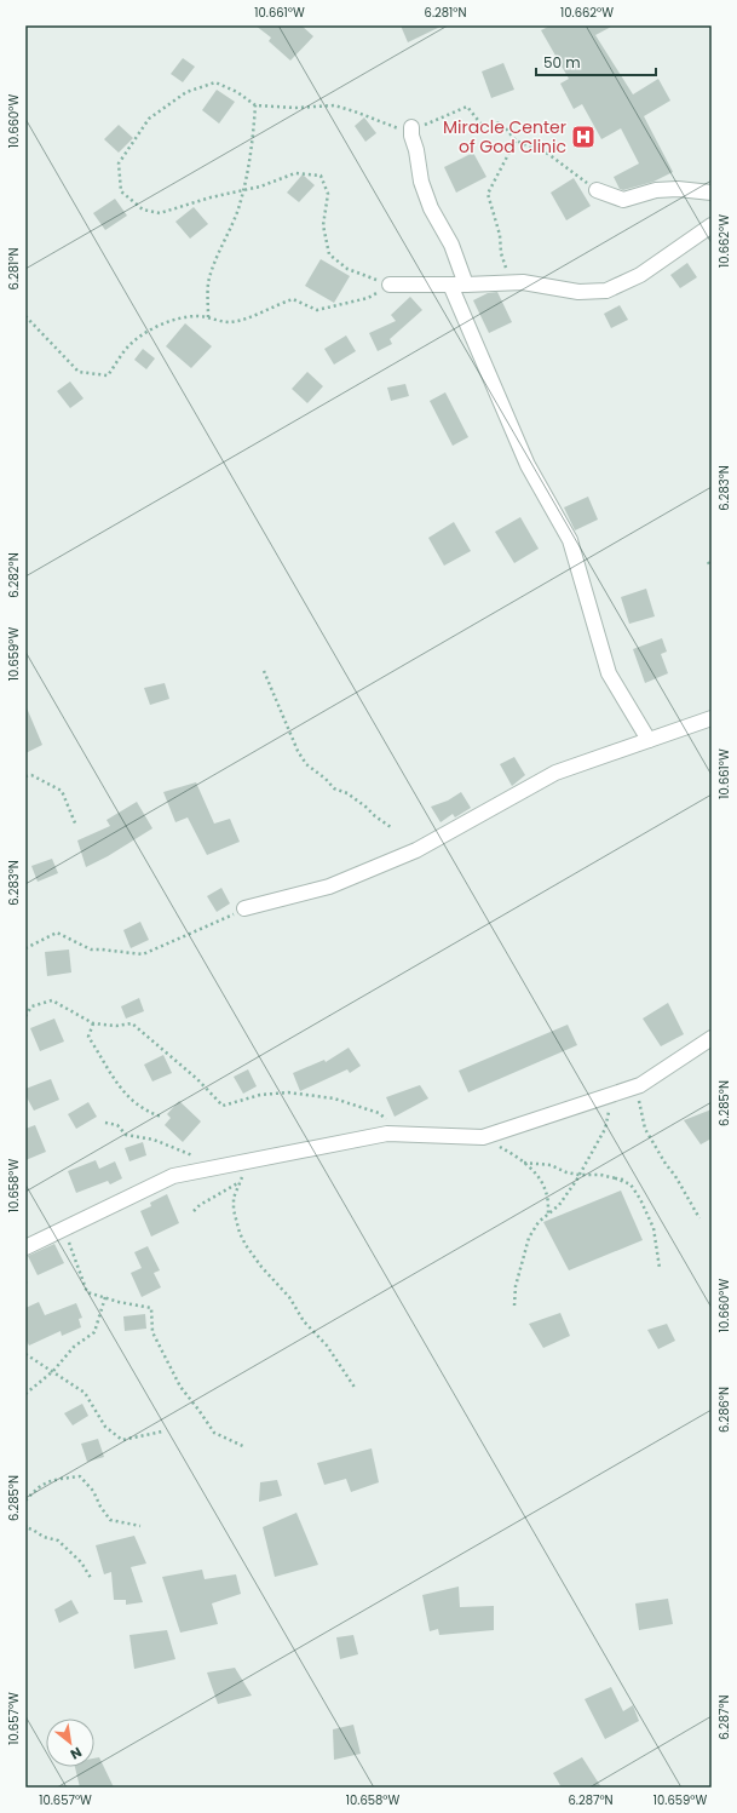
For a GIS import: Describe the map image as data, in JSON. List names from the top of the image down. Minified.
{"places":{"hospital":["Miracle Center of God Clinic"]},"scale_bar":"50 m","north":"bottom right","coordinates":["10.661°W","6.281°N","10.662°W","10.660°W","6.283°N","6.282°N","10.659°W","6.285°N","10.658°W","6.286°N","6.287°N","10.657°W"]}
